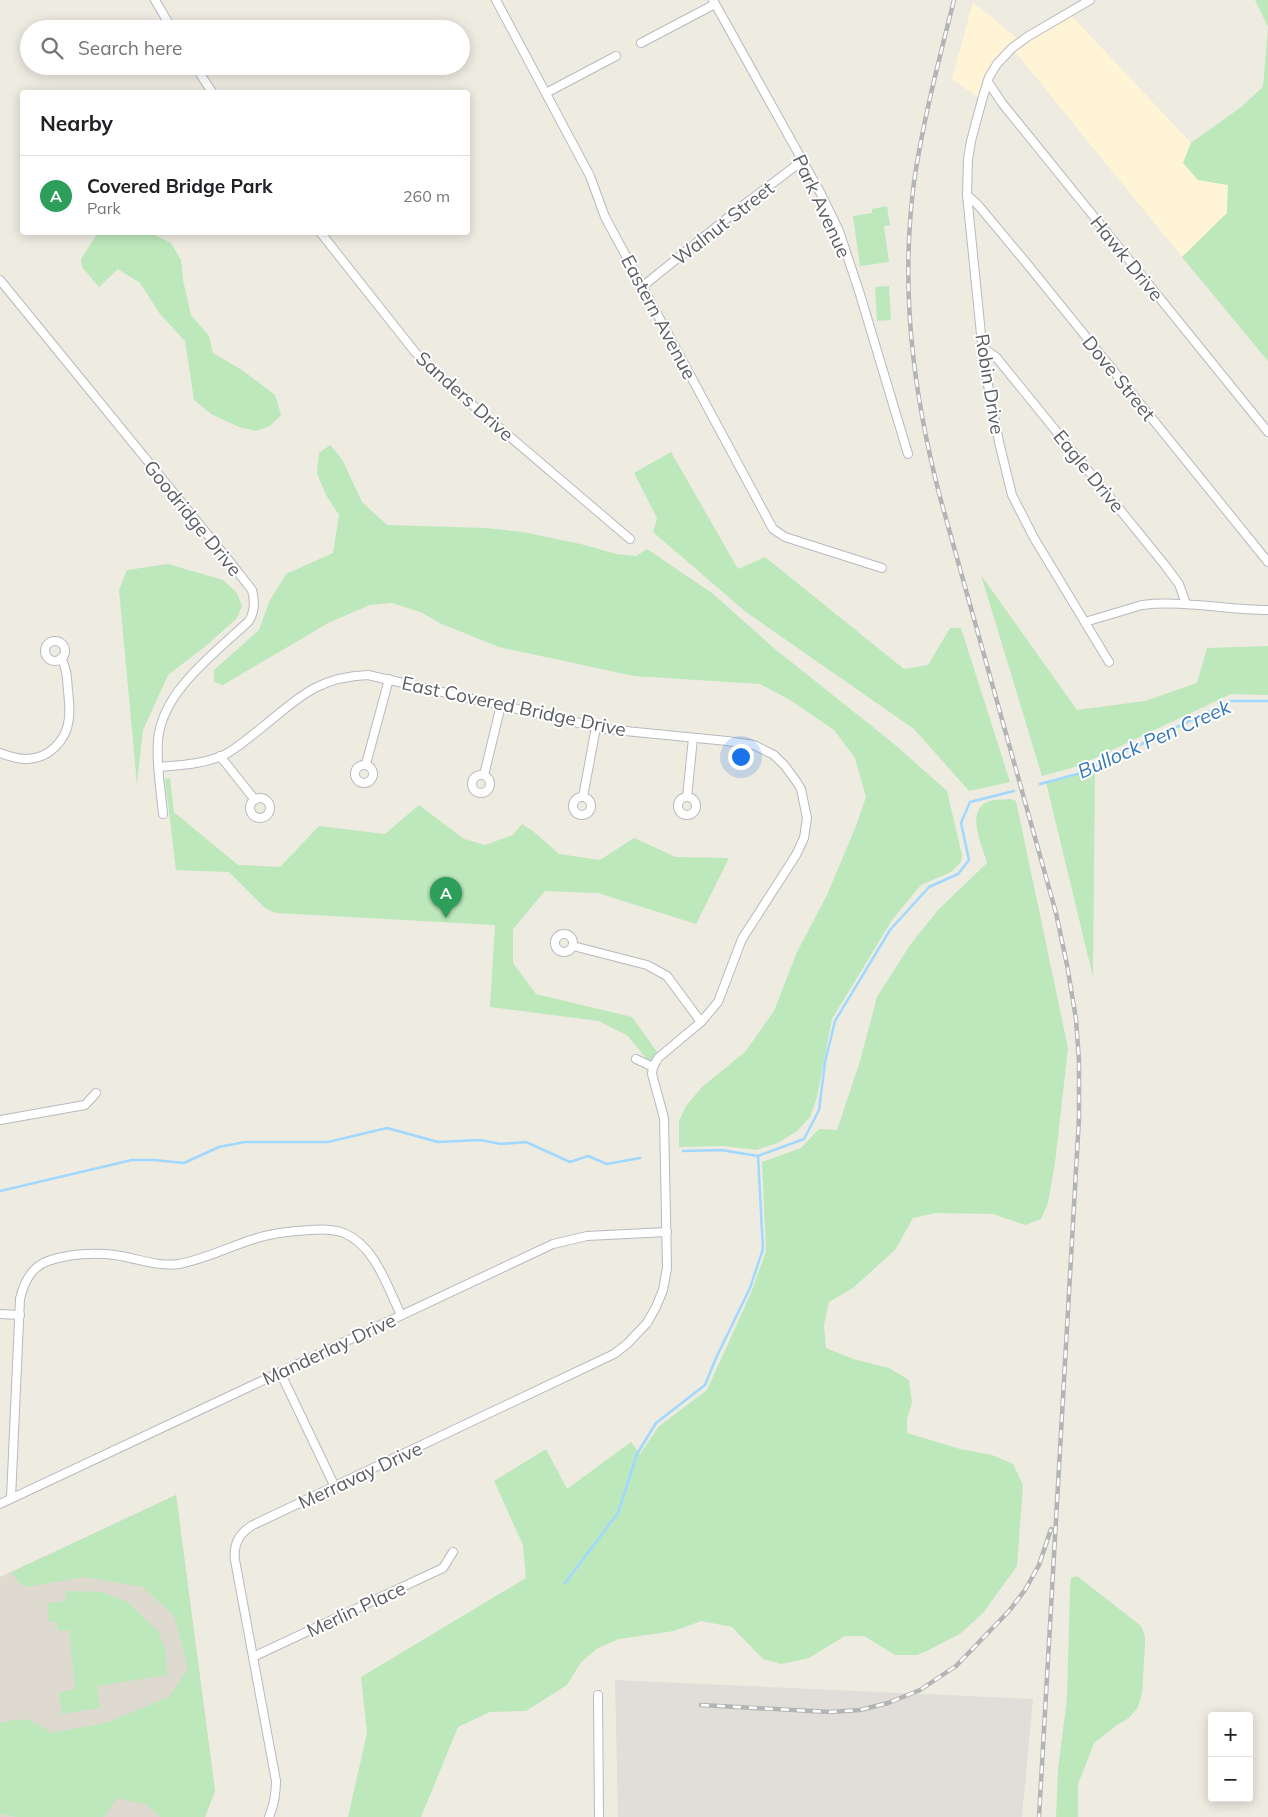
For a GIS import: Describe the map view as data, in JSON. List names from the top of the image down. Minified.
{"streets":{"street":["Park Avenue","Walnut Street","Hawk Drive","Eastern Avenue","Dove Street","Robin Drive","Sanders Drive","Eagle Drive","Goodridge Drive","East Covered Bridge Drive","Manderlay Drive","Merravay Drive","Merlin Place"]},"crossings":[["Park Avenue","Walnut Street"],["Walnut Street","Eastern Avenue"],["Hawk Drive","Robin Drive"],["Dove Street","Robin Drive"],["Robin Drive","Eagle Drive"],["Goodridge Drive","East Covered Bridge Drive"],["Manderlay Drive","Merravay Drive"],["Merravay Drive","Merlin Place"]],"water":["Bullock Pen Creek"],"page":{"search":"Search here","heading":"Nearby","list":[{"mark":"A","name":"Covered Bridge Park","note":"Park","value":"260 m"}],"pins":"A","map_buttons":["+","−"]}}
